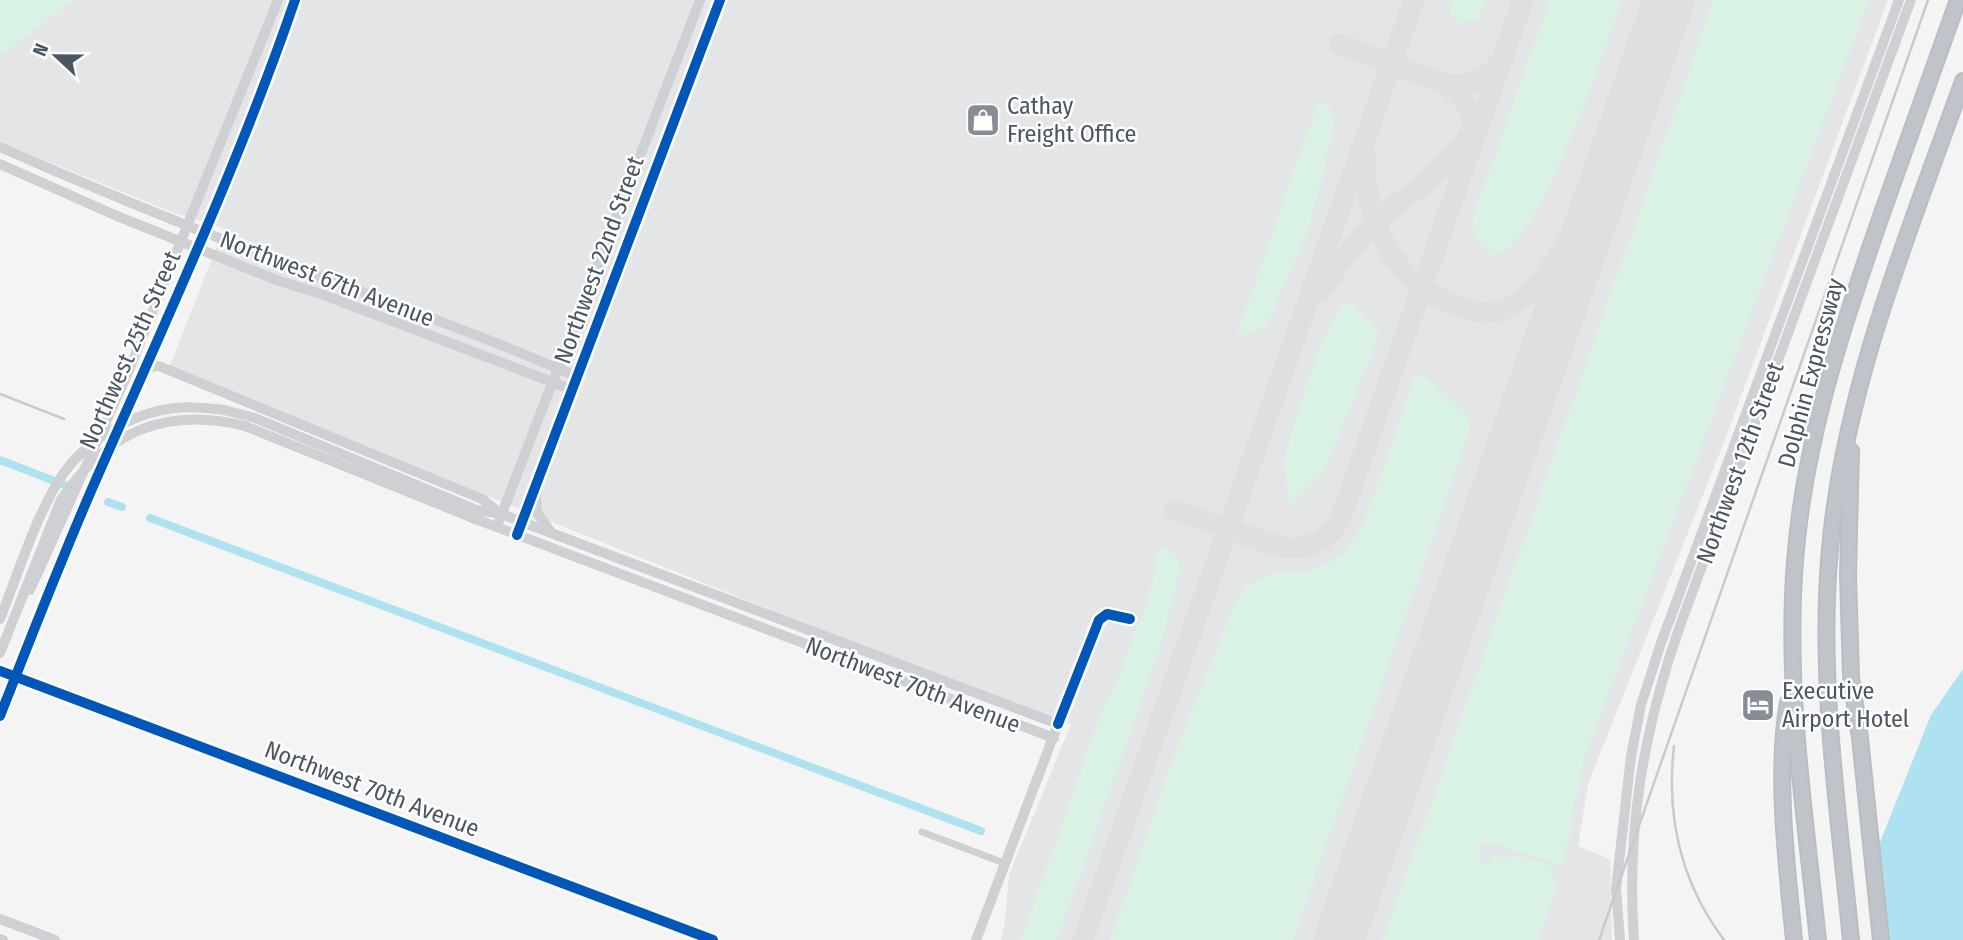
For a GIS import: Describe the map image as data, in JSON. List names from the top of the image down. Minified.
{"streets":{"highway":["Dolphin Expressway"],"main road":["Northwest 22nd Street","Northwest 67th Avenue","Northwest 25th Street","Northwest 12th Street","Northwest 70th Avenue"]},"crossings":[["Northwest 22nd Street","Northwest 67th Avenue"],["Northwest 22nd Street","Northwest 70th Avenue"],["Northwest 67th Avenue","Northwest 25th Street"],["Northwest 25th Street","Northwest 70th Avenue"]],"places":{"shop":["Cathay Freight Office"],"hotel":["Executive Airport Hotel"]},"north":"left"}
